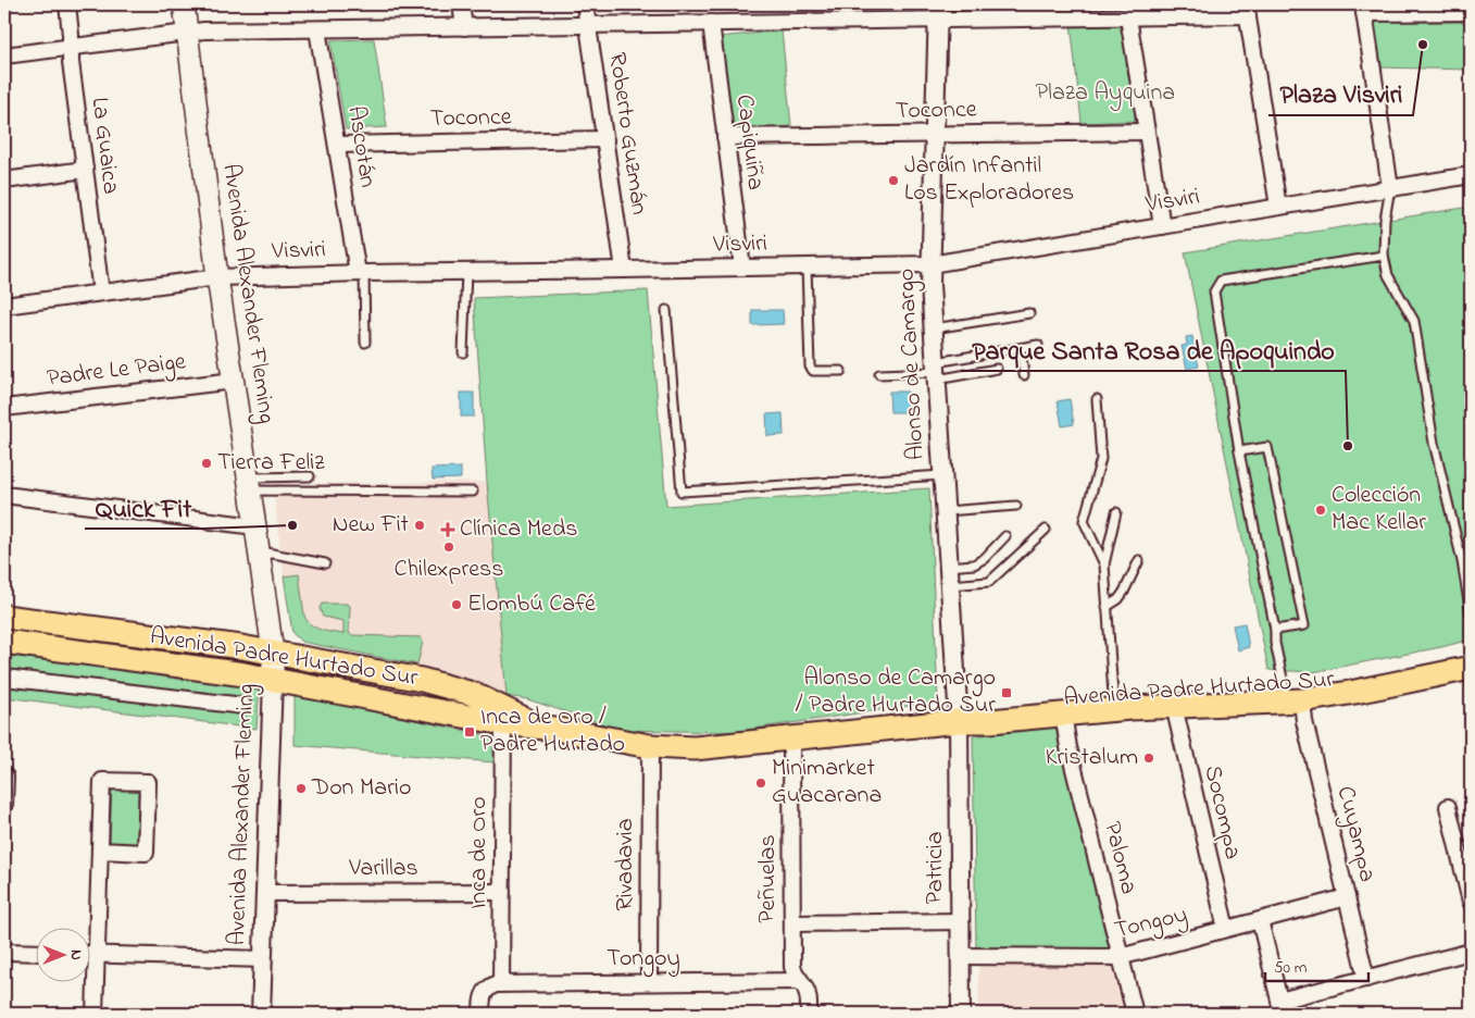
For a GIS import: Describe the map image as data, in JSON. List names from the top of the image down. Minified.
{"streets":{"main road":["Avenida Alexander Fleming","Avenida Padre Hurtado Sur"],"street":["Toconce","Roberto Guzmán","Capiquiña","La Guaica","Ascotán","Visviri","Alonso de Camargo","Padre Le Paige","Socompa","Cuyampa","Inca de Oro","Paloma","Rivadavia","Patricia","Varillas","Peñuelas","Tongoy"]},"crossings":[["Toconce","Roberto Guzmán"],["Toconce","Capiquiña"],["Toconce","Ascotán"],["Toconce","Alonso de Camargo"],["Roberto Guzmán","Visviri"],["Capiquiña","Visviri"],["La Guaica","Visviri"],["Ascotán","Visviri"],["Visviri","Avenida Alexander Fleming"],["Visviri","Alonso de Camargo"],["Avenida Alexander Fleming","Padre Le Paige"],["Avenida Alexander Fleming","Avenida Padre Hurtado Sur"],["Avenida Alexander Fleming","Varillas"],["Alonso de Camargo","Avenida Padre Hurtado Sur"],["Alonso de Camargo","Patricia"],["Avenida Padre Hurtado Sur","Socompa"],["Avenida Padre Hurtado Sur","Cuyampa"],["Avenida Padre Hurtado Sur","Inca de Oro"],["Avenida Padre Hurtado Sur","Paloma"],["Avenida Padre Hurtado Sur","Rivadavia"],["Avenida Padre Hurtado Sur","Patricia"],["Avenida Padre Hurtado Sur","Peñuelas"],["Socompa","Tongoy"],["Cuyampa","Tongoy"],["Inca de Oro","Varillas"],["Inca de Oro","Tongoy"],["Paloma","Tongoy"],["Rivadavia","Tongoy"],["Patricia","Tongoy"],["Peñuelas","Tongoy"]],"parks":["Plaza Ayquina"],"places":{"other":["Plaza Visviri","Jardín Infantil Los Exploradores","Parque Santa Rosa de Apoquindo","Tierra Feliz","Colección Mac Kellar","Quick Fit","New Fit","Chilexpress","Elombú Café","Kristalum","Minimarket Guacarana","Don Mario"],"health":["Clínica Meds"],"transit":["Alonso de Camargo / Padre Hurtado Sur","Inca de Oro / Padre Hurtado"]},"scale_bar":"50 m","north":"right"}
